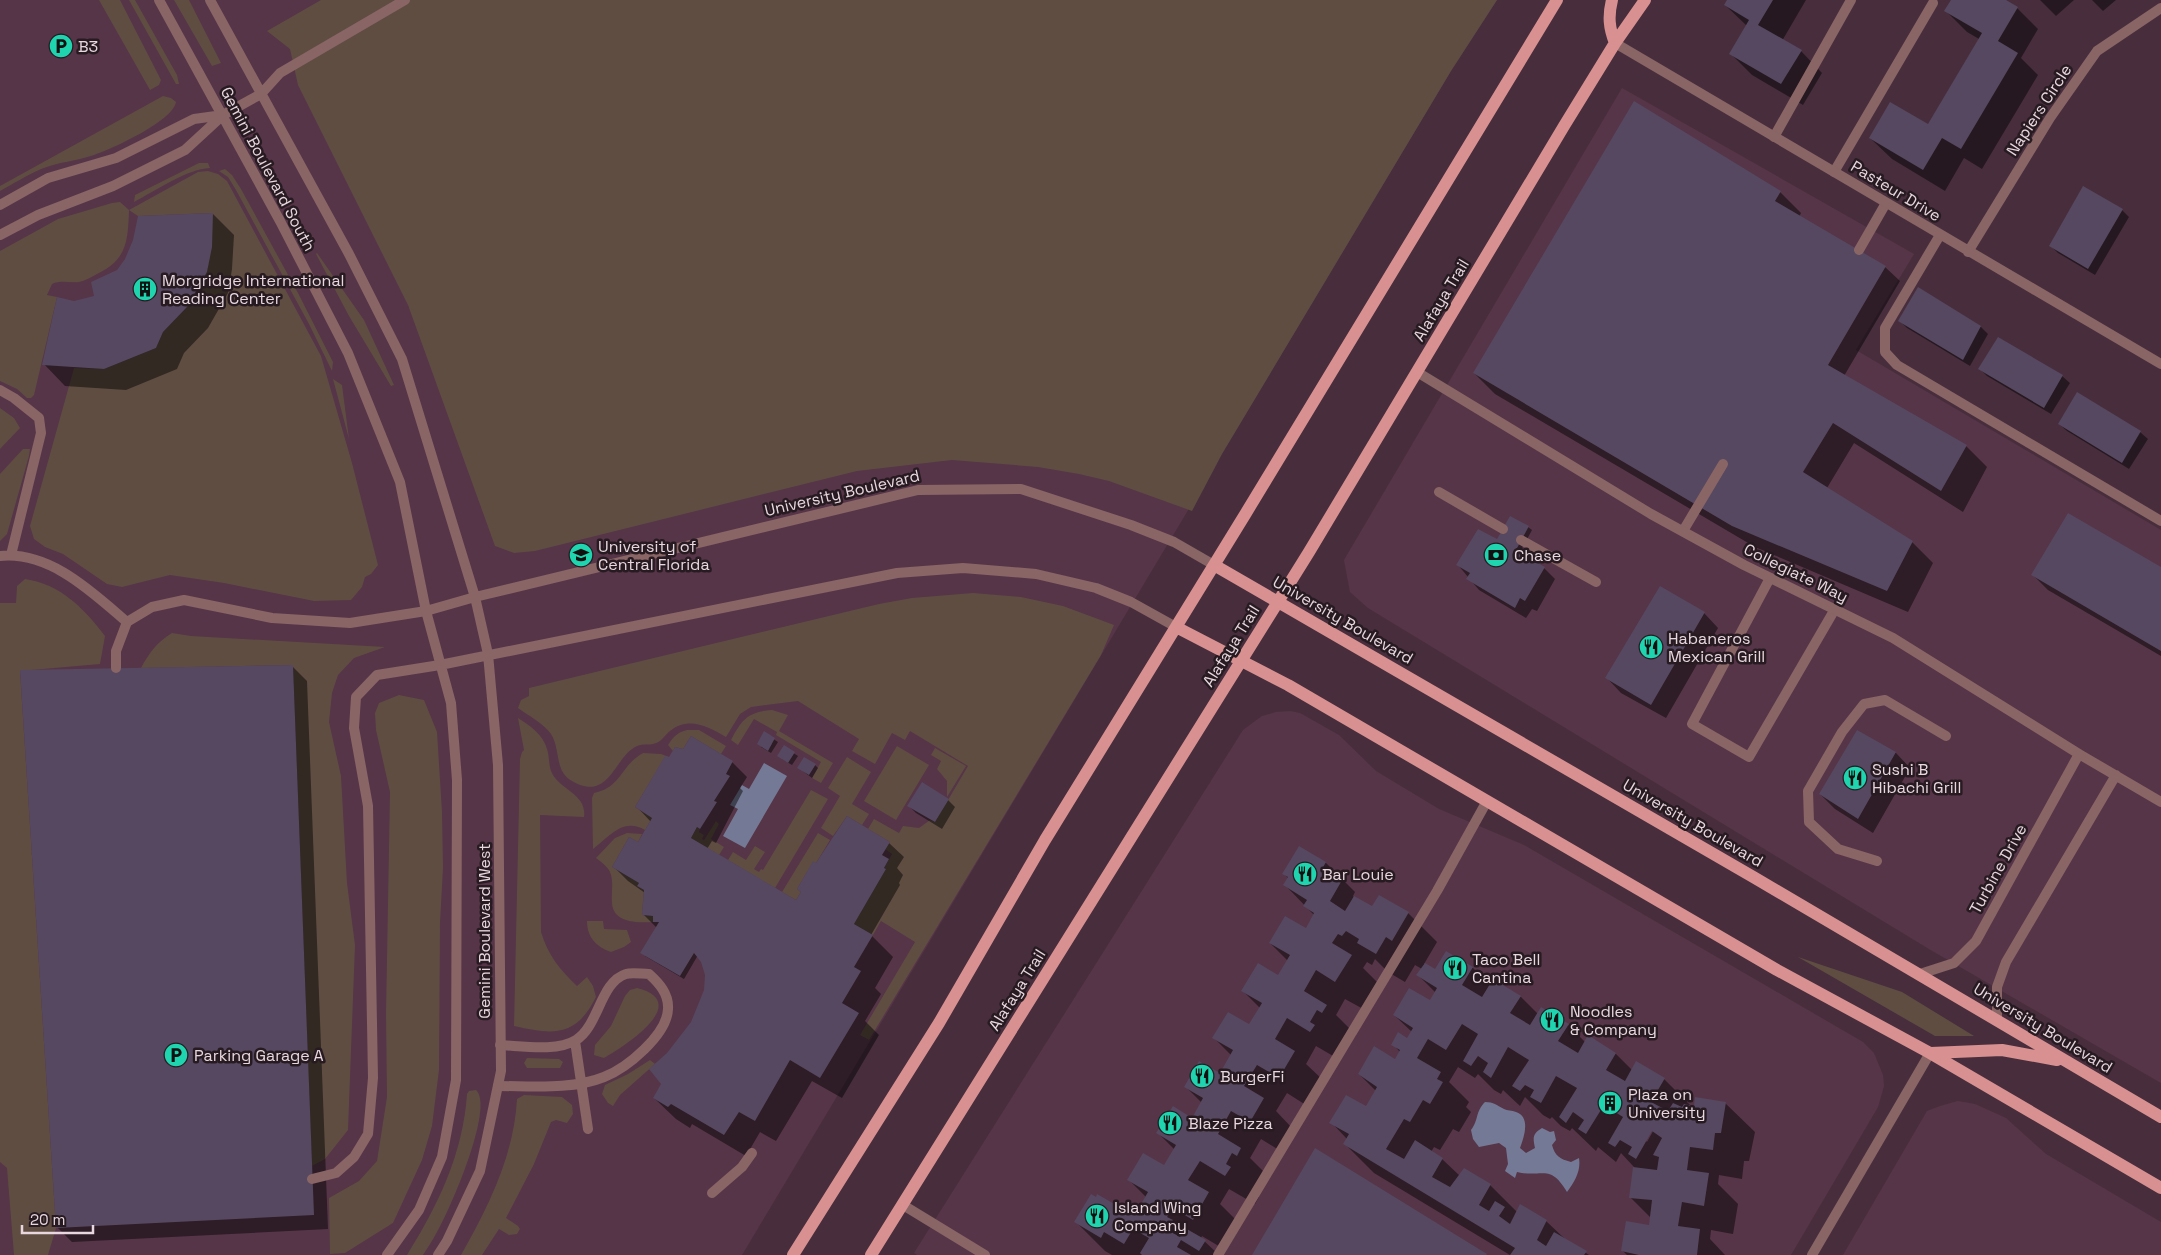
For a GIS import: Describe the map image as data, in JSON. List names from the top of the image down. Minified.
{"streets":{"main road":["Alafaya Trail","University Boulevard"],"street":["Napiers Circle","Gemini Boulevard South","Pasteur Drive","Collegiate Way","Turbine Drive","Gemini Boulevard West"]},"crossings":[["Napiers Circle","Pasteur Drive"],["Gemini Boulevard South","University Boulevard"],["Gemini Boulevard South","Gemini Boulevard West"],["Pasteur Drive","Alafaya Trail"],["Alafaya Trail","University Boulevard"],["Alafaya Trail","Collegiate Way"],["University Boulevard","Turbine Drive"],["University Boulevard","Gemini Boulevard West"],["Collegiate Way","Turbine Drive"]],"places":{"parking":["B3","Parking Garage A"],"building":["Morgridge International Reading Center","Plaza on University"],"school or university":["University of Central Florida"],"bank":["Chase"],"restaurant":["Habaneros Mexican Grill","Sushi B Hibachi Grill","Bar Louie","Taco Bell Cantina","Noodles & Company","BurgerFi","Blaze Pizza","Island Wing Company"]},"scale_bar":"20 m"}
